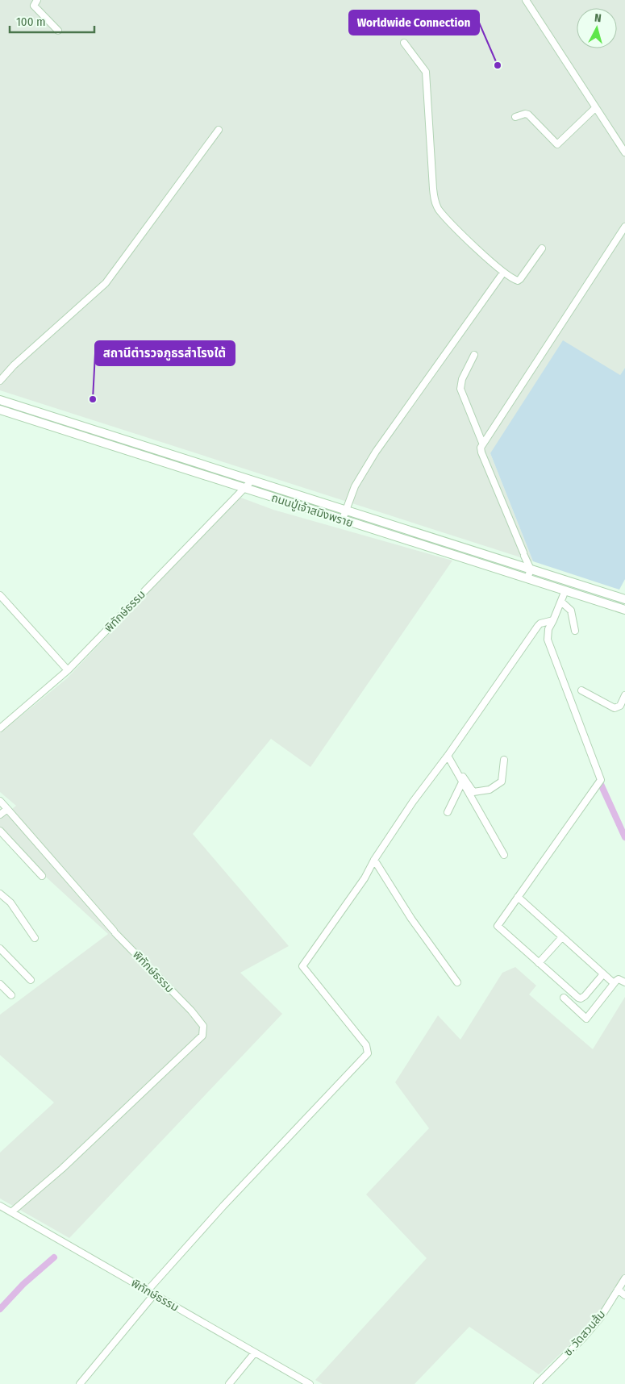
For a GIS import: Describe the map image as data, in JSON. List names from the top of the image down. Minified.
{"streets":{"main road":["ถนนปู่เจ้าสมิงพราย"],"street":["พิทักษ์ธรรม","ซ. วัดสวนส้ม"]},"crossings":[["ถนนปู่เจ้าสมิงพราย","พิทักษ์ธรรม"]],"places":["Worldwide Connection","สถานีตำรวจภูธรสำโรงใต้"],"scale_bar":"100 m","north":"top"}
